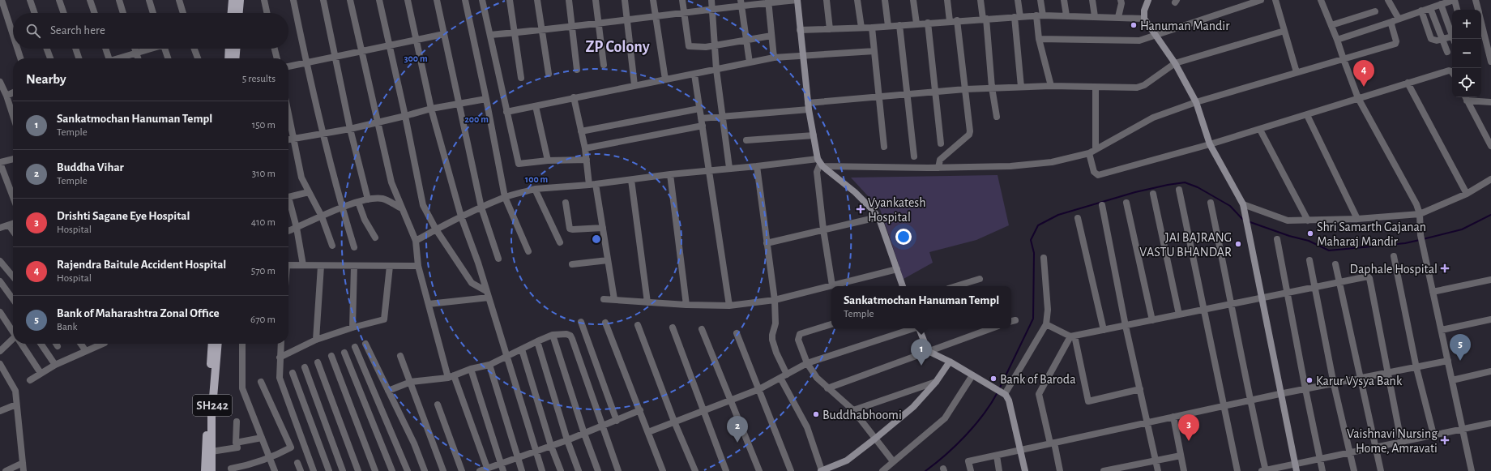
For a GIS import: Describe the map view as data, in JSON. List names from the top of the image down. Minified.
{"streets":{"main road":["SH242"]},"districts":["ZP Colony"],"places":{"other":["Hanuman Mandir","Shri Samarth Gajanan Maharaj Mandir","JAI BAJRANG VASTU BHANDAR","Bank of Baroda","Karur Vysya Bank","Buddhabhoomi"],"health":["Vyankatesh Hospital","Daphale Hospital","Vaishnavi Nursing Home, Amravati"]},"page":{"map_buttons":["+","−"],"search":"Search here","heading":["Nearby","5 results"],"pins":["4","5","1","3","2"],"list":[{"mark":"1","name":"Sankatmochan Hanuman Templ","note":"Temple","value":"150 m"},{"mark":"2","name":"Buddha Vihar","note":"Temple","value":"310 m"},{"mark":"3","name":"Drishti Sagane Eye Hospital","note":"Hospital","value":"410 m"},{"mark":"4","name":"Rajendra Baitule Accident Hospital","note":"Hospital","value":"570 m"},{"mark":"5","name":"Bank of Maharashtra Zonal Office","note":"Bank","value":"670 m"}],"popup":["Sankatmochan Hanuman Templ","Temple"]},"rings":["300 m","200 m","100 m"]}
